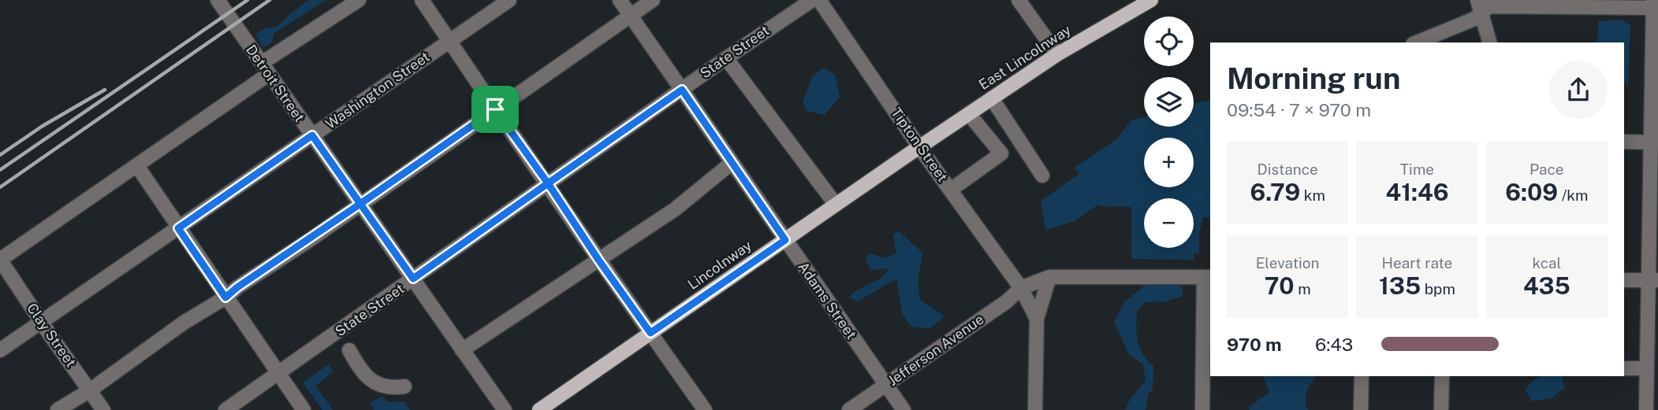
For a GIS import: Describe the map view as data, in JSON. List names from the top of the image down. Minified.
{"streets":{"main road":["East Lincolnway","Lincolnway"],"street":["State Street","Detroit Street","Washington Street","Tipton Street","Adams Street","Clay Street","Jefferson Avenue"]},"crossings":[["State Street","Detroit Street"],["State Street","Adams Street"],["East Lincolnway","Tipton Street"],["East Lincolnway","Lincolnway"],["Detroit Street","Washington Street"],["Washington Street","Clay Street"],["Tipton Street","Lincolnway"],["Tipton Street","Jefferson Avenue"],["Lincolnway","Adams Street"],["Adams Street","Jefferson Avenue"]],"page":{"map_buttons":["+","−"],"heading":["Morning run","09:54 · 7 × 970 m"],"stats":[["Distance","6.79 km"],["Time","41:46"],["Pace","6:09 /km"],["Elevation","70 m"],["Heart rate","135 bpm"],["kcal","435"]],"list":[{"name":"970 m","note":"6:43"}]}}
